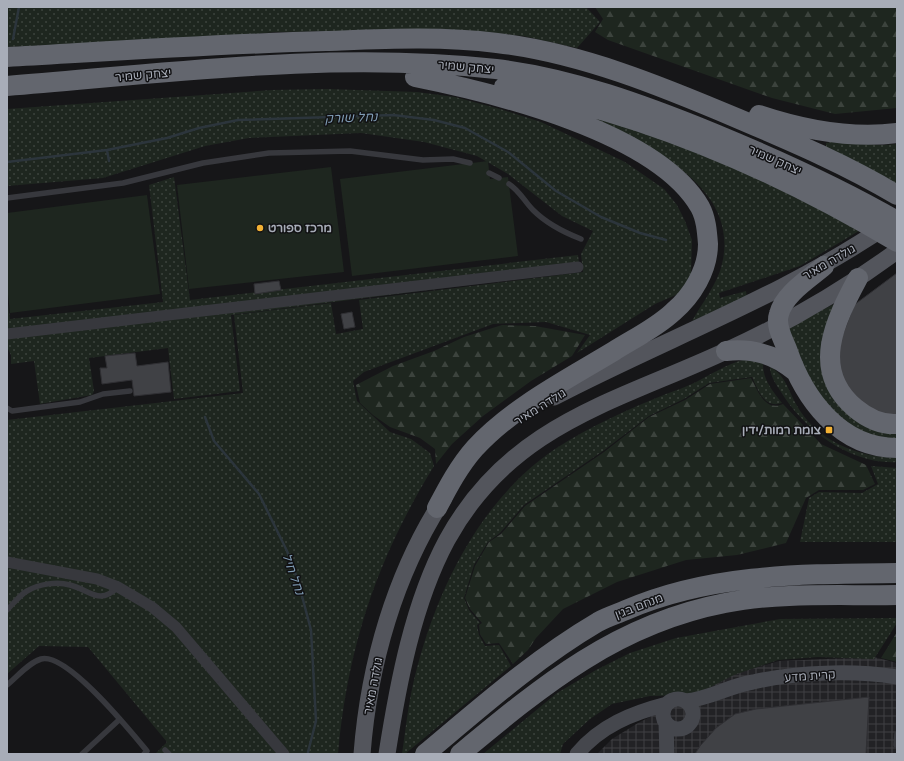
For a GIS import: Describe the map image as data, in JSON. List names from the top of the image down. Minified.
{"streets":{"highway":["יצחק שמיר","מנחם בגין"],"main road":["גולדה מאיר"],"street":["קרית מדע"]},"crossings":[["יצחק שמיר","גולדה מאיר"]],"water":["נחל שורק","נחל חיל"],"places":{"other":["מרכז ספורט"],"transit":["צומת רמות/ידין"]}}
